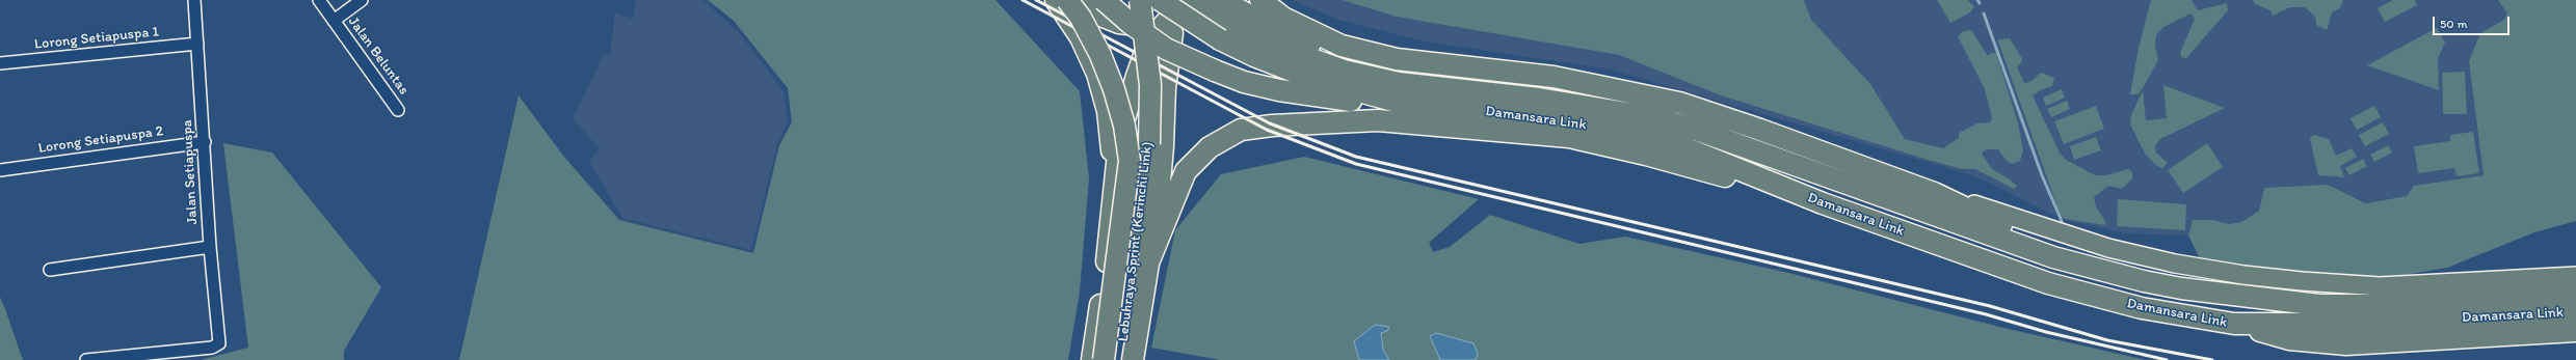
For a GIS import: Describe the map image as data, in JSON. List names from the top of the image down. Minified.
{"streets":{"highway":["Damansara Link","Lebuhraya Sprint (Kerinchi Link)"],"street":["Lorong Setiapuspa 1","Jalan Beluntas","Lorong Setiapuspa 2","Jalan Setiapuspa"]},"crossings":[["Lorong Setiapuspa 1","Jalan Setiapuspa"],["Lorong Setiapuspa 2","Jalan Setiapuspa"]],"scale_bar":"50 m"}
